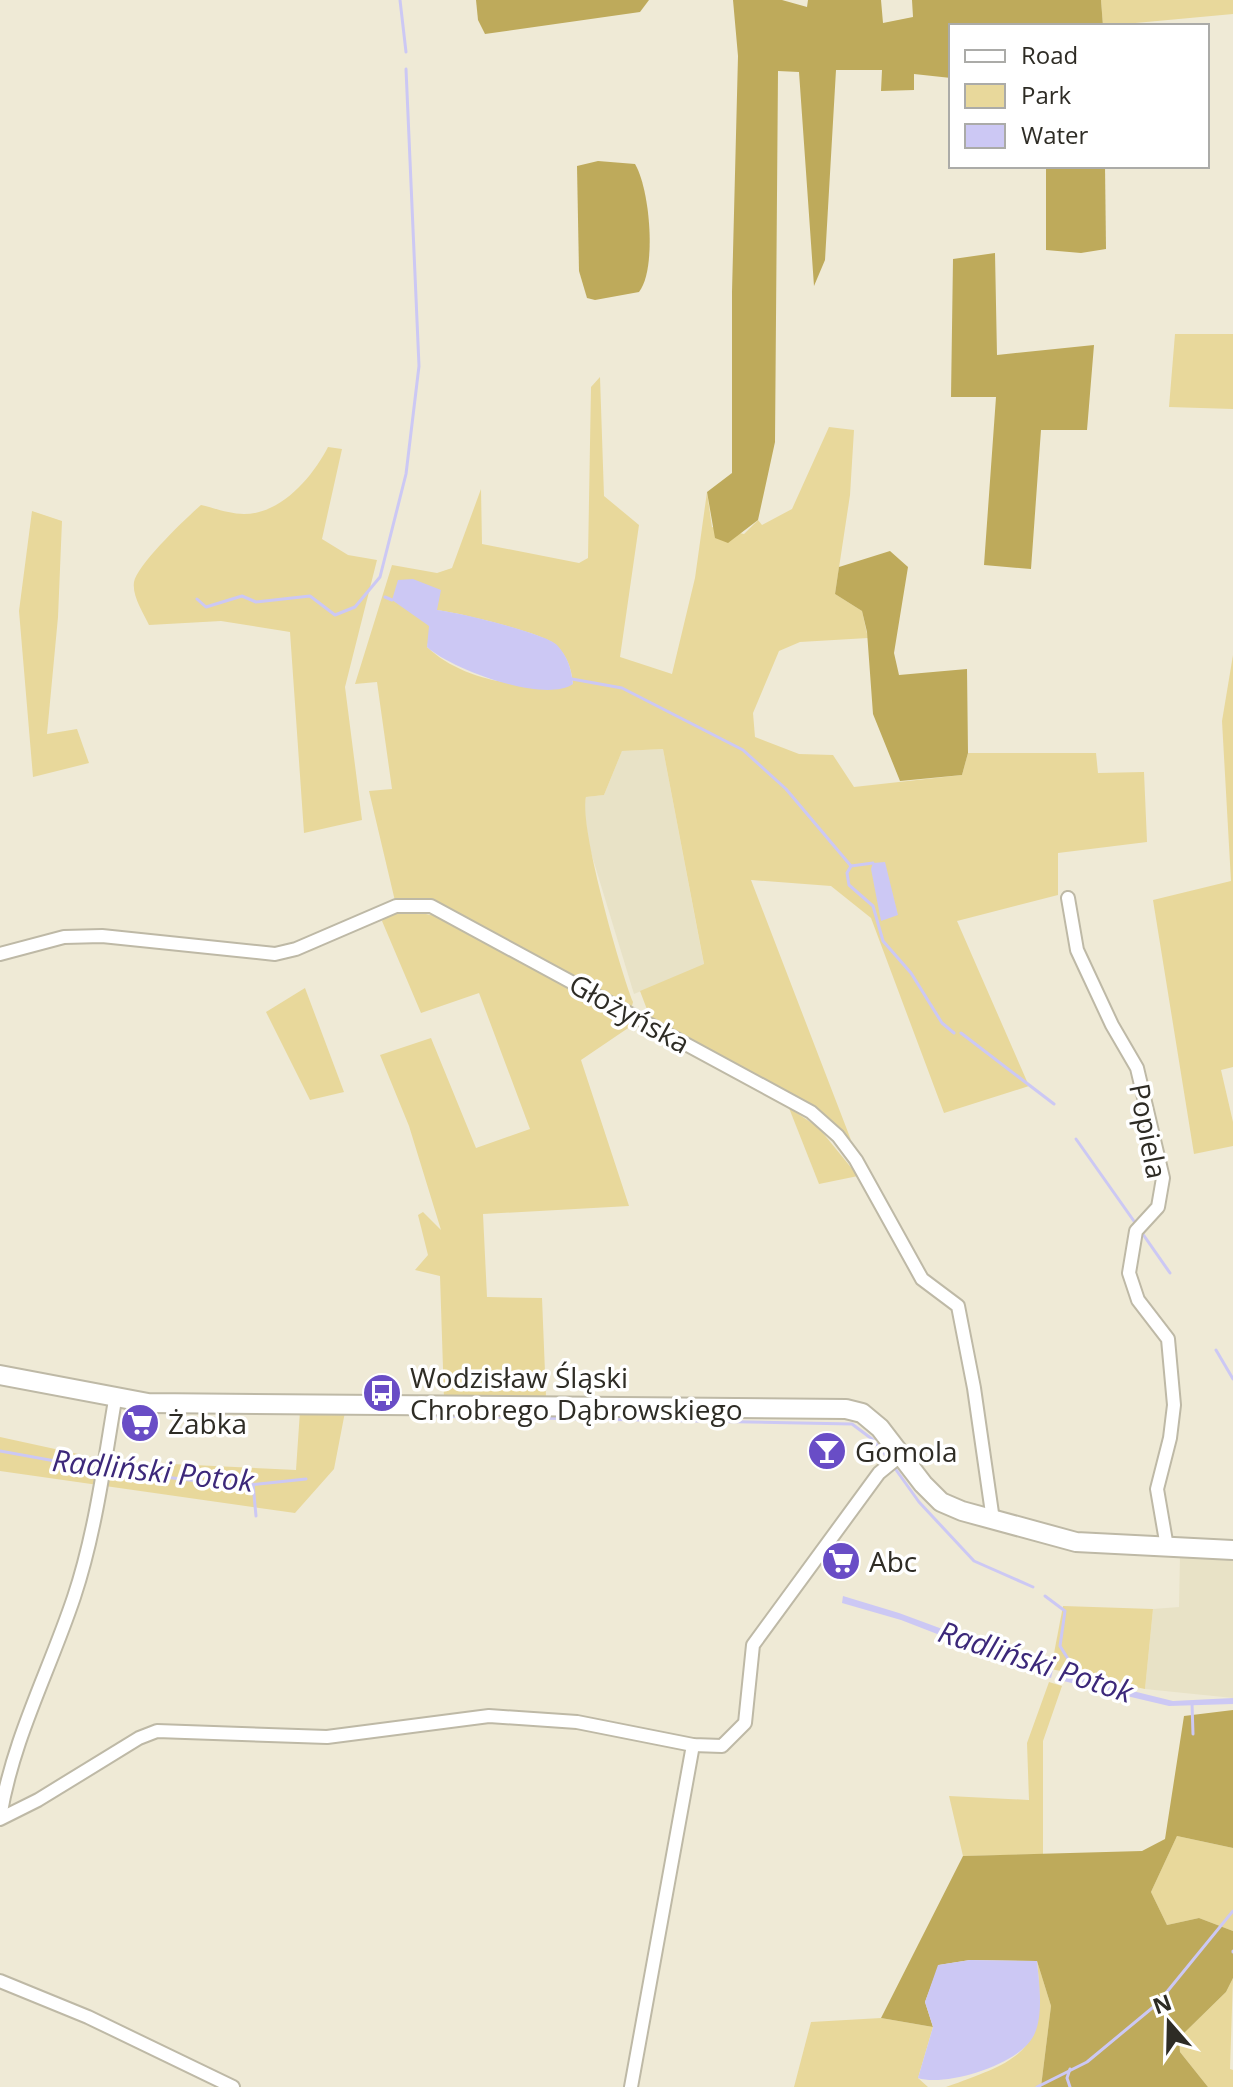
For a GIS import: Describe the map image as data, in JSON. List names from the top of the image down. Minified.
{"streets":{"street":["Głożyńska","Popiela"]},"water":["Radliński Potok"],"places":{"bus stop":["Wodzisław Śląski Chrobrego Dąbrowskiego"],"supermarket":["Żabka","Abc"],"bar":["Gomola"]},"legend":["Road","Park","Water"],"north":"top"}
